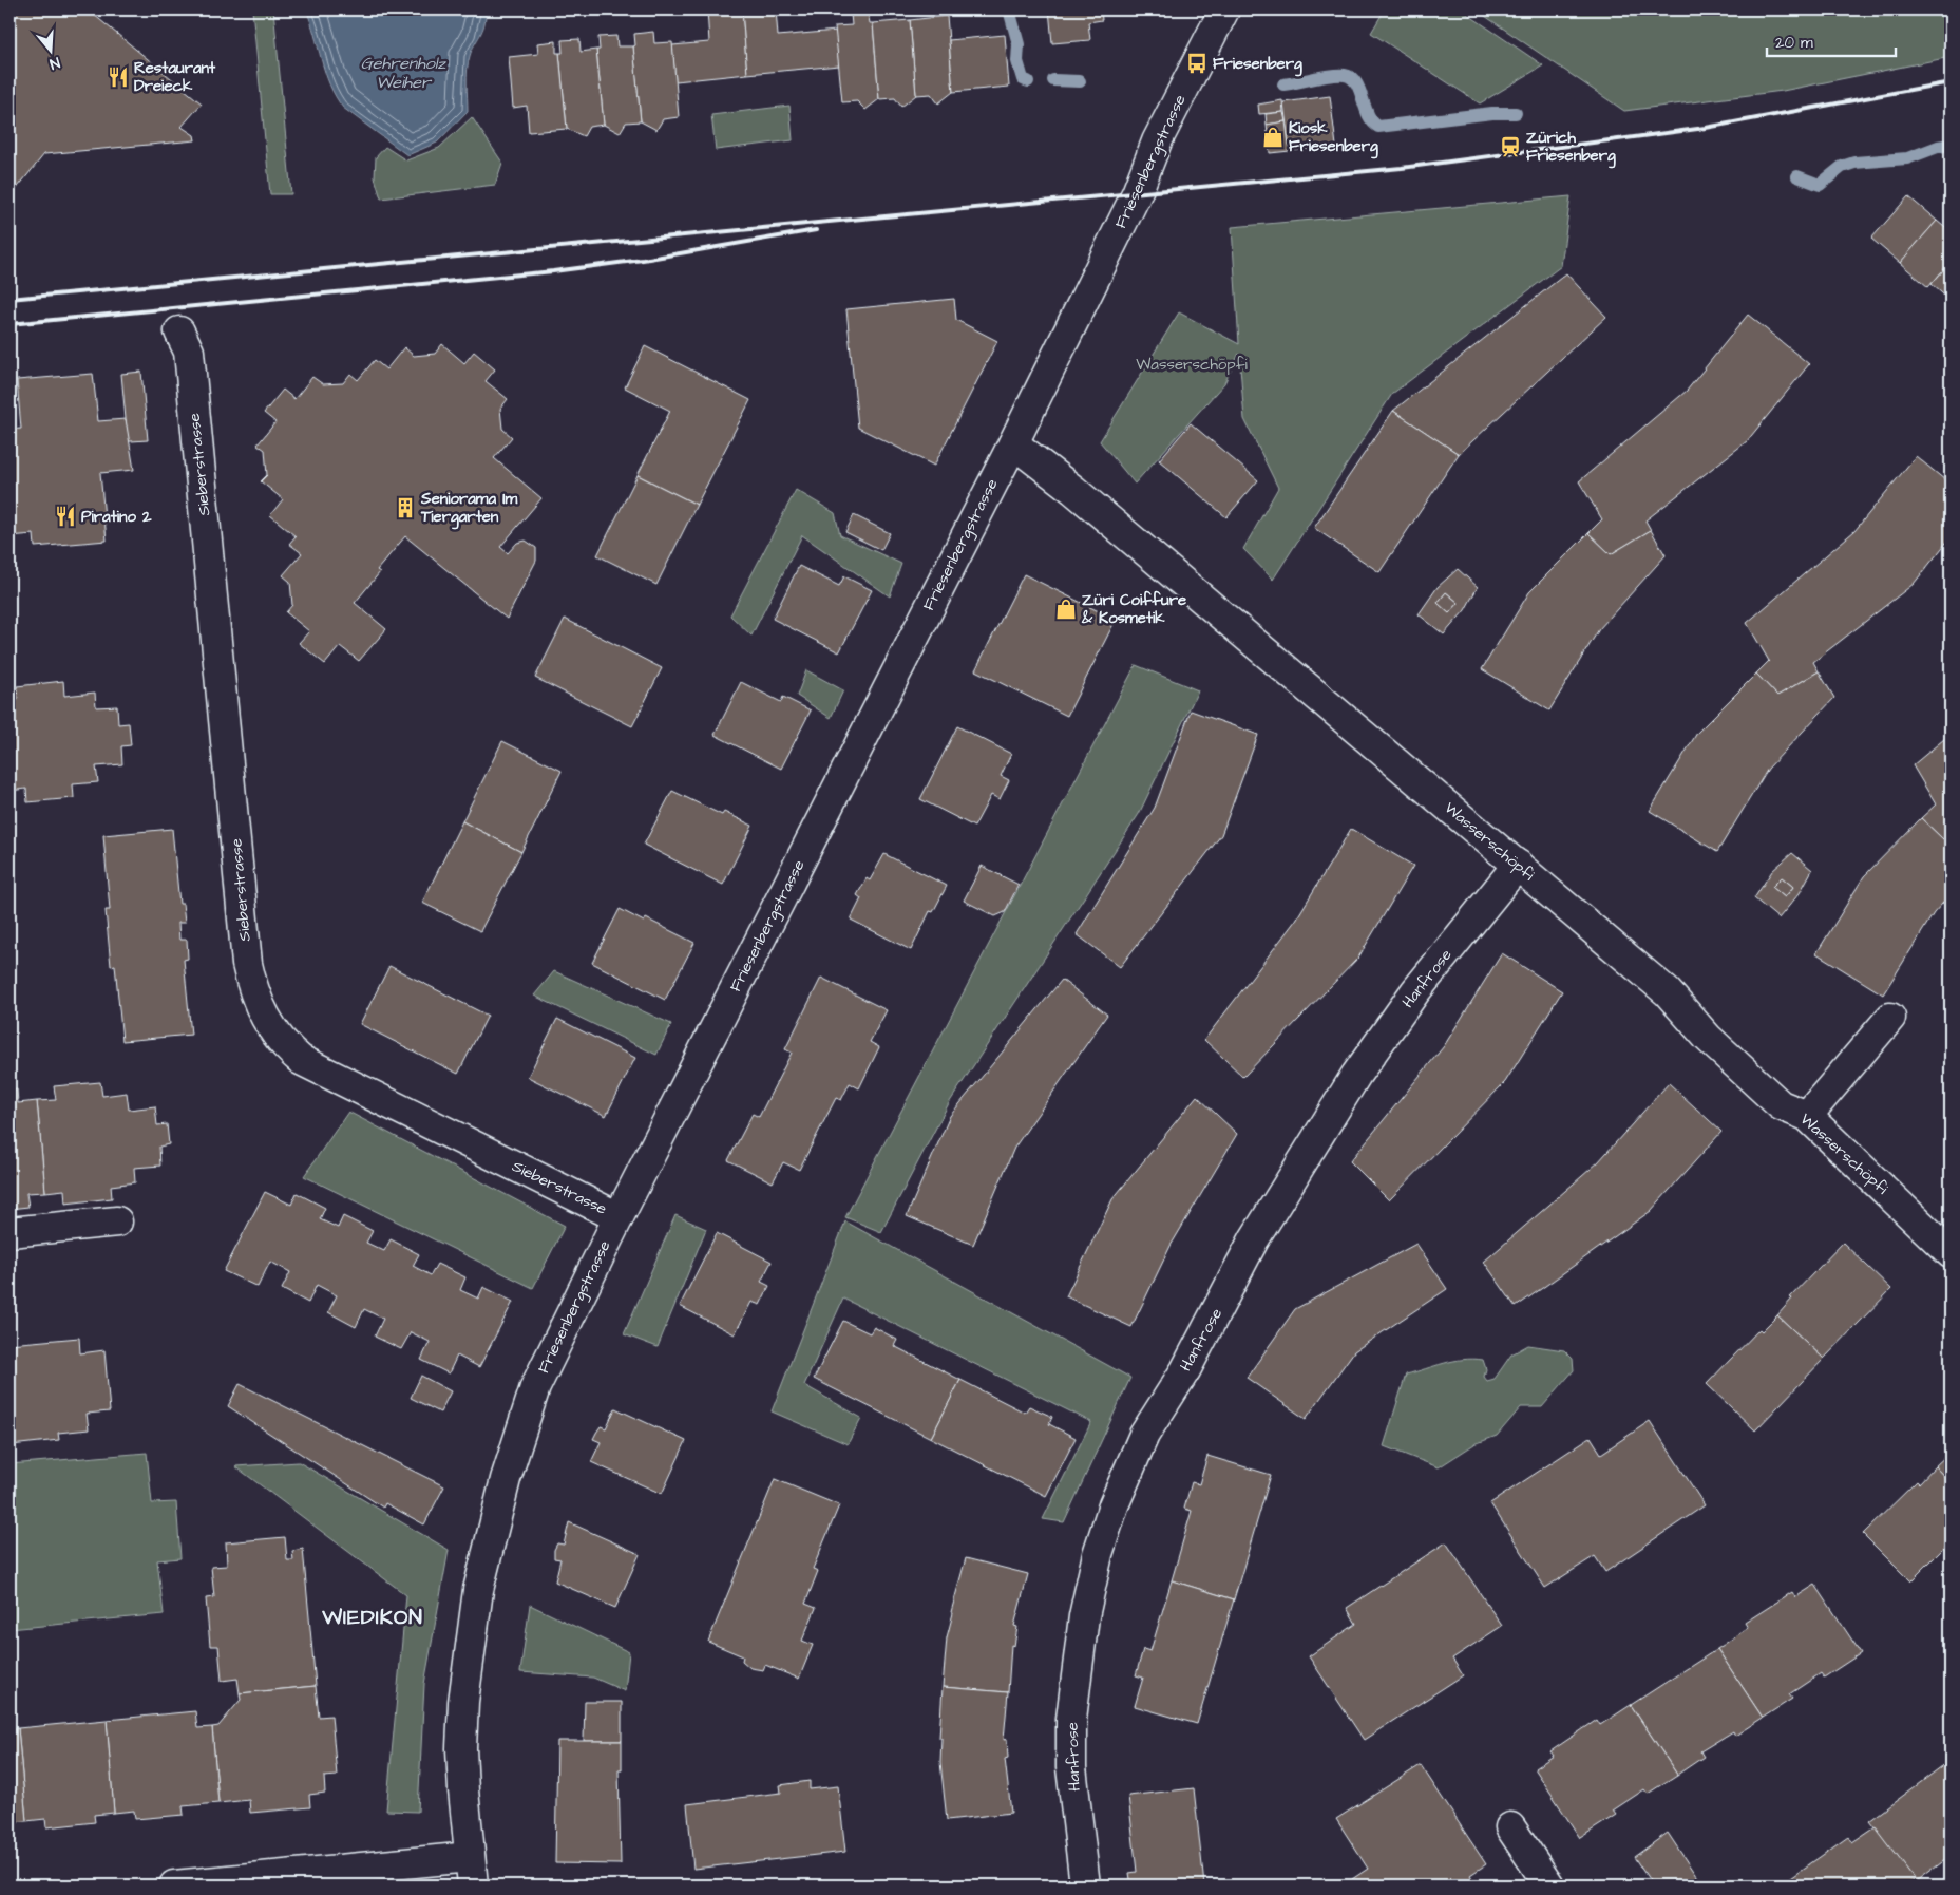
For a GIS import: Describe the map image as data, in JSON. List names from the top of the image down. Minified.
{"streets":{"street":["Friesenbergstrasse","Sieberstrasse","Wasserschöpfi","Hanfrose"]},"crossings":[["Friesenbergstrasse","Sieberstrasse"],["Friesenbergstrasse","Wasserschöpfi"],["Wasserschöpfi","Hanfrose"]],"districts":["WIEDIKON"],"water":["Gehrenholz Weiher"],"parks":["Wasserschöpfi"],"places":{"bus stop":["Friesenberg"],"restaurant":["Restaurant Dreieck","Piratino 2"],"shop":["Kiosk Friesenberg","Züri Coiffure & Kosmetik"],"station":["Zürich Friesenberg"],"building":["Seniorama Im Tiergarten"]},"scale_bar":"20 m","north":"bottom"}
